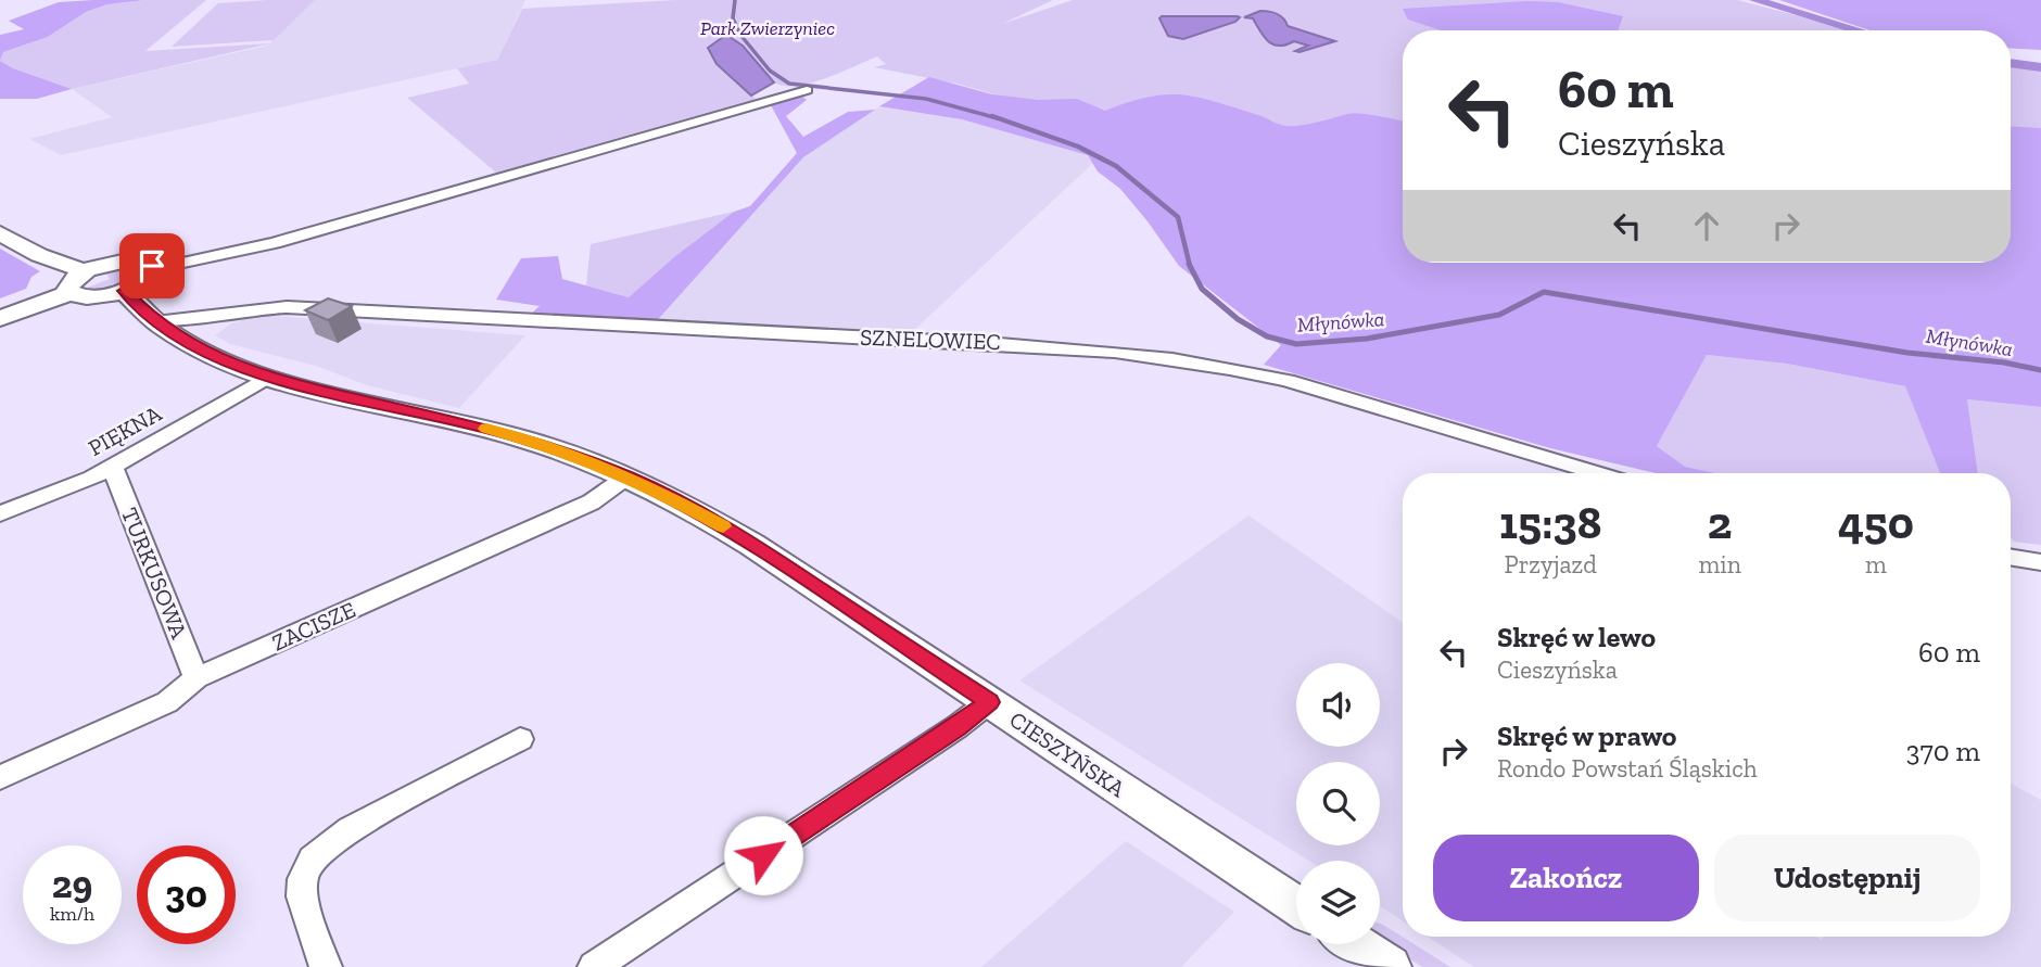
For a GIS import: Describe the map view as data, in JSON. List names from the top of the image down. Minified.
{"streets":{"main road":["CIESZYŃSKA"],"street":["SZNELOWIEC","PIĘKNA","TURKUSOWA","ZACISZE"]},"crossings":[["SZNELOWIEC","CIESZYŃSKA"],["PIĘKNA","TURKUSOWA"],["PIĘKNA","CIESZYŃSKA"],["TURKUSOWA","ZACISZE"],["ZACISZE","CIESZYŃSKA"]],"water":["Młynówka"],"parks":["Park Zwierzyniec"],"page":{"turn":["60 m","Cieszyńska"],"eta":["15:38","Przyjazd","2","min","450","m"],"list":[{"name":"Skręć w lewo","note":"Cieszyńska","value":"60 m"},{"name":"Skręć w prawo","note":"Rondo Powstań Śląskich","value":"370 m"}],"buttons":["Zakończ","Udostępnij"],"speed":"29 km/h","limit":"30"}}
